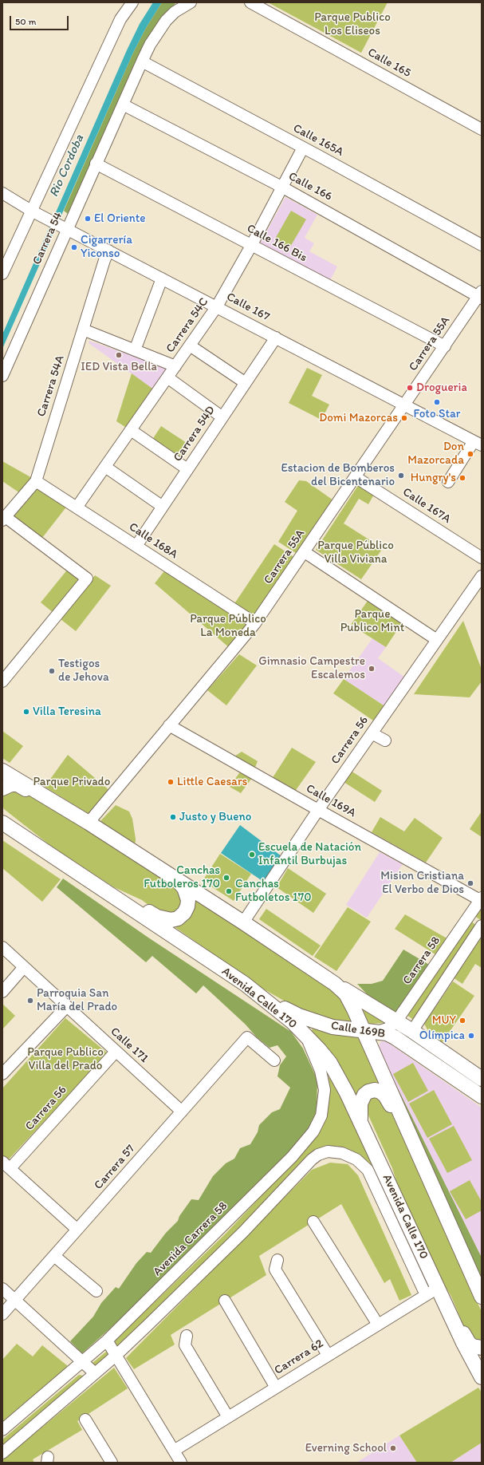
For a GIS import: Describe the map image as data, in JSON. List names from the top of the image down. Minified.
{"streets":{"main road":["Avenida Calle 170","Calle 169B"],"street":["Calle 165","Calle 165A","Calle 166","Carrera 54","Calle 166 Bis","Calle 167","Carrera 54C","Carrera 55A","Carrera 54A","Carrera 54D","Calle 167A","Calle 168A","Carrera 56","Calle 169A","Carrera 58","Calle 171","Carrera 57","Avenida Carrera 58","Carrera 62"]},"crossings":[["Calle 165A","Carrera 54"],["Calle 165A","Carrera 54C"],["Calle 166","Carrera 54"],["Calle 166","Carrera 54C"],["Calle 166","Carrera 55A"],["Carrera 54","Calle 166 Bis"],["Carrera 54","Calle 167"],["Calle 166 Bis","Carrera 54C"],["Calle 166 Bis","Carrera 55A"],["Calle 167","Carrera 54C"],["Calle 167","Carrera 55A"],["Calle 167","Carrera 54A"],["Calle 167","Carrera 54D"],["Carrera 54C","Calle 168A"],["Carrera 55A","Calle 167A"],["Carrera 55A","Calle 168A"],["Carrera 55A","Calle 169A"],["Carrera 54A","Calle 168A"],["Carrera 54D","Calle 168A"],["Carrera 56","Calle 169A"],["Carrera 56","Calle 171"],["Calle 169A","Carrera 58"],["Carrera 58","Calle 169B"],["Avenida Calle 170","Calle 169B"],["Avenida Calle 170","Avenida Carrera 58"],["Avenida Calle 170","Carrera 62"],["Calle 171","Carrera 57"]],"water":["Rio Cordoba"],"parks":["Parque Publico Los Eliseos","Parque Público Villa Viviana","Parque Publico Mint","Parque Público La Moneda","Parque Privado","Parque Publico Villa del Prado"],"places":["El Oriente","Cigarrería Yiconso","IED Vista Bella","Drogueria","Foto Star","Domi Mazorcas","Don Mazorcada","Estacion de Bomberos del Bicentenario","Hungry's","Gimnasio Campestre Escalemos","Testigos de Jehova","Villa Teresina","Little Caesars","Justo y Bueno","Escuela de Natación Infantil Burbujas","Canchas Futboleros 170","Mision Cristiana El Verbo de Dios","Canchas Futboletos 170","Parroquia San María del Prado","MUY","Olímpica","Everning School"],"scale_bar":"50 m"}
